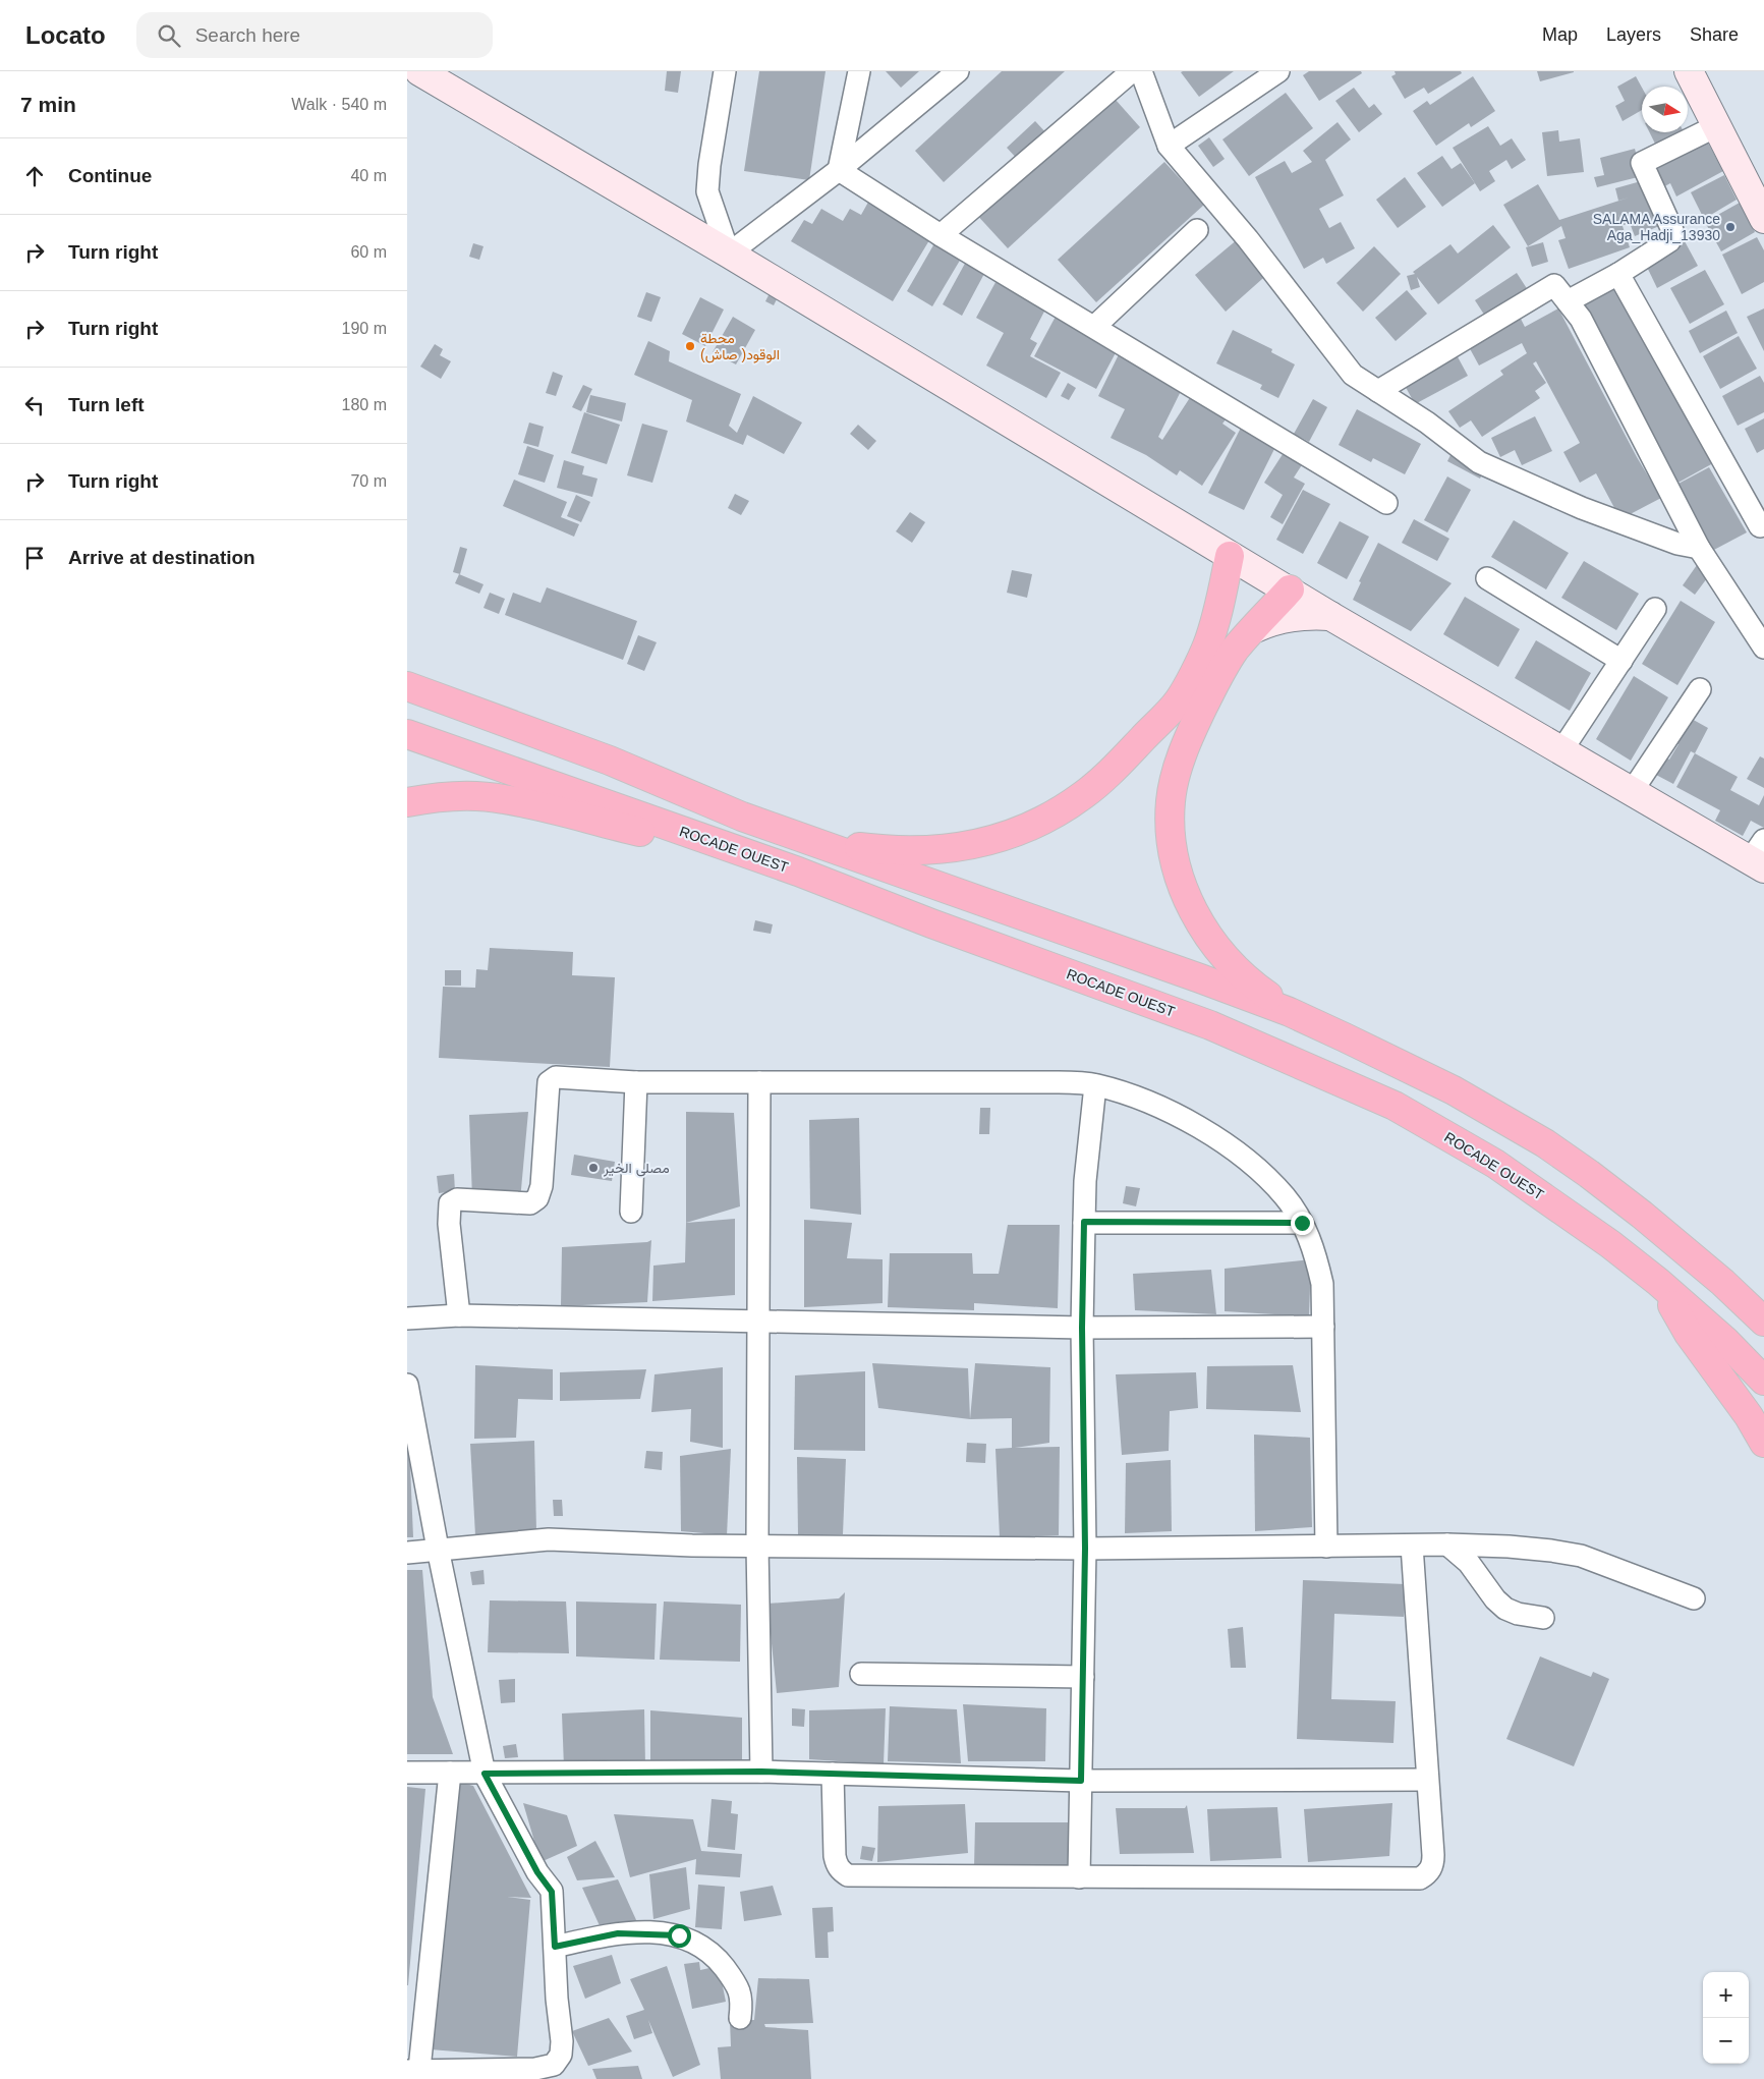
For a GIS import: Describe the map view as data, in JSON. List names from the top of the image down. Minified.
{"streets":{"highway":["ROCADE OUEST"]},"places":["SALAMA Assurance Aga_Hadji_13930","محطة الوقود( صاش)","مصلى الخير"],"north":"right","page":{"header":"Locato","search":"Search here","nav":["Map","Layers","Share"],"heading":["7 min","Walk · 540 m"],"list":[["Continue","40 m"],["Turn right","60 m"],["Turn right","190 m"],["Turn left","180 m"],["Turn right","70 m"],"Arrive at destination"],"map_buttons":["+","−"]}}
